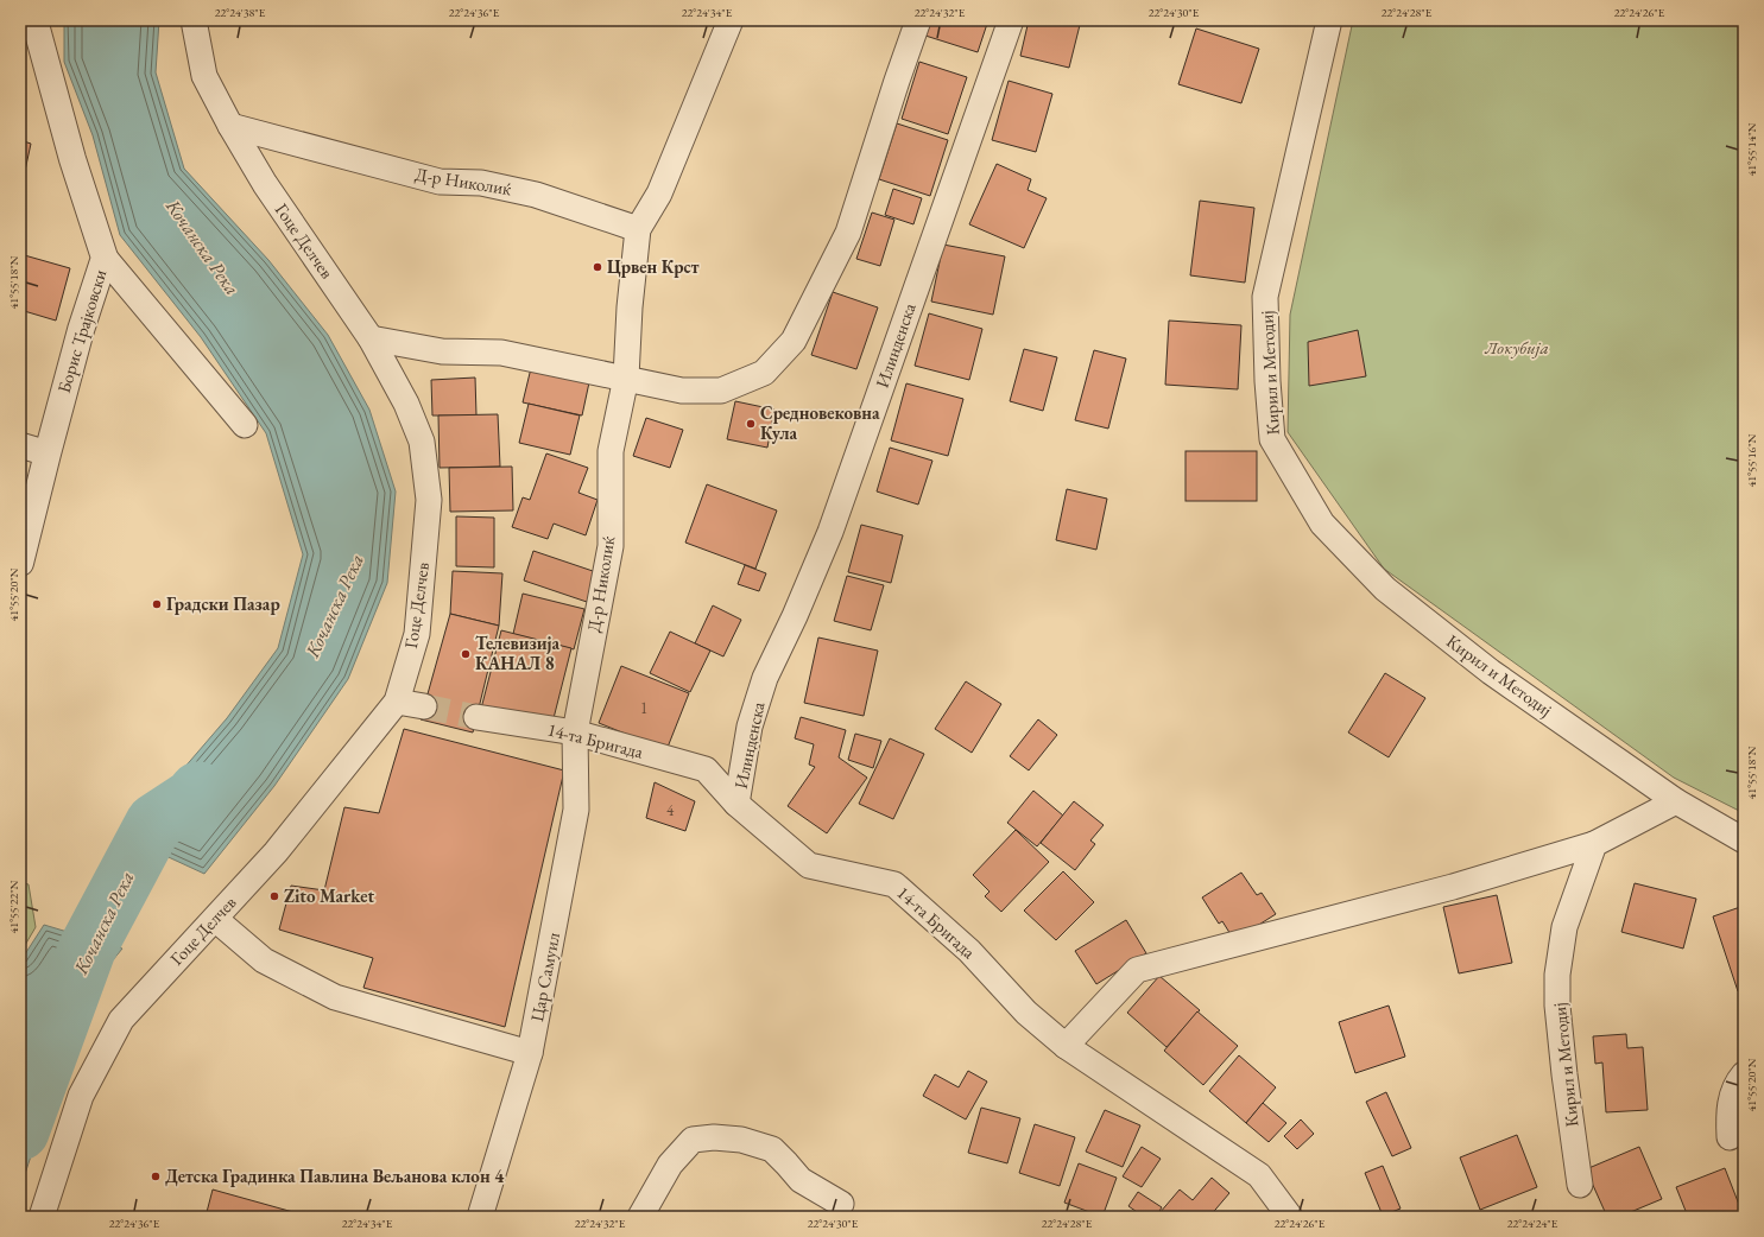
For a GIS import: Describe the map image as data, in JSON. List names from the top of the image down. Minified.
{"streets":{"street":["Д-р Николиќ","Гоце Делчев","Борис Трајковски","Илинденска","Кирил и Методиј","14-та Бригада","Цар Самуил"]},"crossings":[["Д-р Николиќ","Гоце Делчев"],["Д-р Николиќ","14-та Бригада"],["Д-р Николиќ","Цар Самуил"],["Илинденска","14-та Бригада"],["14-та Бригада","Цар Самуил"]],"water":["Кочанска Река"],"parks":["Локубија"],"places":["Црвен Крст","Средновековна Кула","Градски Пазар","Телевизија КАНАЛ 8","Zito Market","Детска Градинка Павлина Вељанова клон 4"],"house_numbers":["1","4"],"coordinates":["22°24'38\"E","22°24'36\"E","22°24'34\"E","22°24'32\"E","22°24'30\"E","22°24'28\"E","22°24'26\"E","41°55'14\"N","41°55'18\"N","41°55'16\"N","41°55'20\"N","41°55'22\"N","22°24'24\"E"]}
